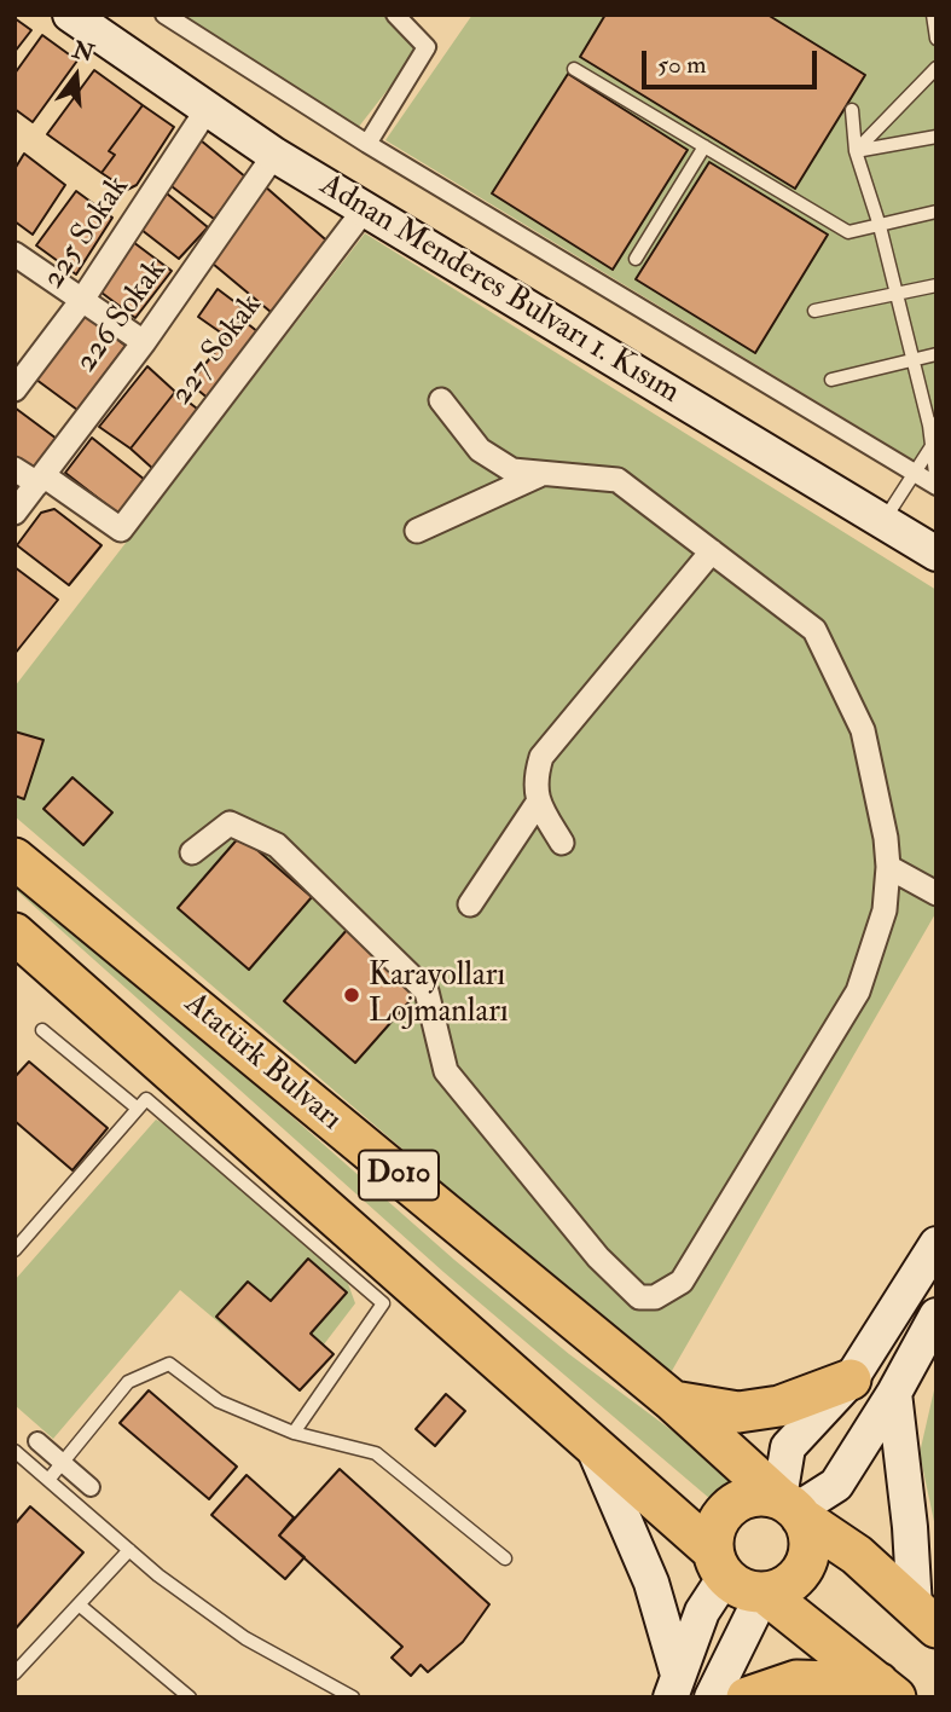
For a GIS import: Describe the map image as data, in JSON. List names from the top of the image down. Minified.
{"streets":{"highway":["Atatürk Bulvarı","D010"],"main road":["Adnan Menderes Bulvarı 1. Kısım"],"street":["225 Sokak","226 Sokak","227 Sokak"]},"crossings":[["225 Sokak","Adnan Menderes Bulvarı 1. Kısım"],["Adnan Menderes Bulvarı 1. Kısım","226 Sokak"],["Adnan Menderes Bulvarı 1. Kısım","227 Sokak"],["226 Sokak","227 Sokak"],["Atatürk Bulvarı","D010"]],"places":["Karayolları Lojmanları"],"scale_bar":"50 m","north":"top"}
